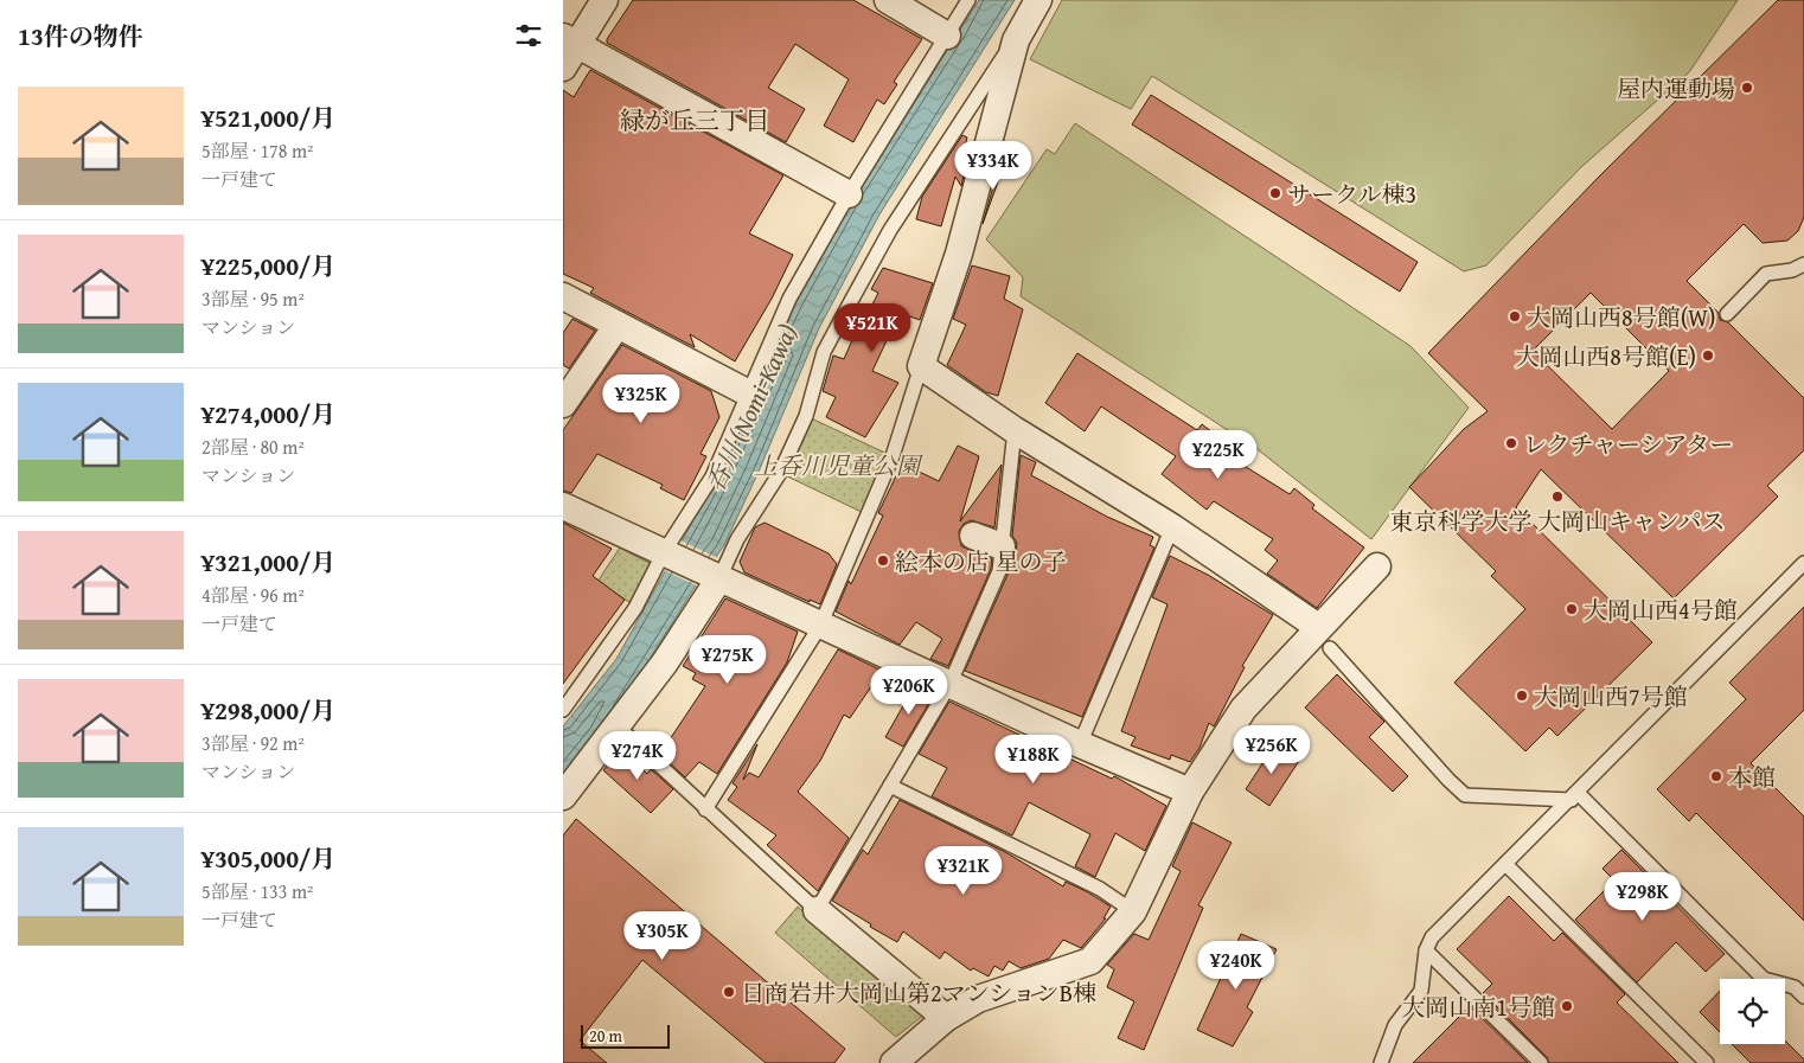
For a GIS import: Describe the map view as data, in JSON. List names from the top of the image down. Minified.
{"districts":["緑が丘三丁目"],"water":["呑川 (Nomi-Kawa)"],"parks":["上呑川児童公園"],"places":["屋内運動場","サークル棟3","大岡山西8号館(W)","大岡山西8号館(E)","レクチャーシアター","東京科学大学 大岡山キャンパス","絵本の店 星の子","大岡山西4号館","大岡山西7号館","本館","日商岩井大岡山第2マンションB棟","大岡山南1号館"],"scale_bar":"20 m","page":{"heading":"13件の物件","list":[{"name":"¥521,000/月","note":"5部屋 · 178 m² · 一戸建て"},{"name":"¥225,000/月","note":"3部屋 · 95 m² · マンション"},{"name":"¥274,000/月","note":"2部屋 · 80 m² · マンション"},{"name":"¥321,000/月","note":"4部屋 · 96 m² · 一戸建て"},{"name":"¥298,000/月","note":"3部屋 · 92 m² · マンション"},{"name":"¥305,000/月","note":"5部屋 · 133 m² · 一戸建て"}],"price":["¥334K","¥521K","¥325K","¥225K","¥275K","¥206K","¥256K","¥274K","¥188K","¥321K","¥298K","¥305K","¥240K"],"scale":"20 m"}}
